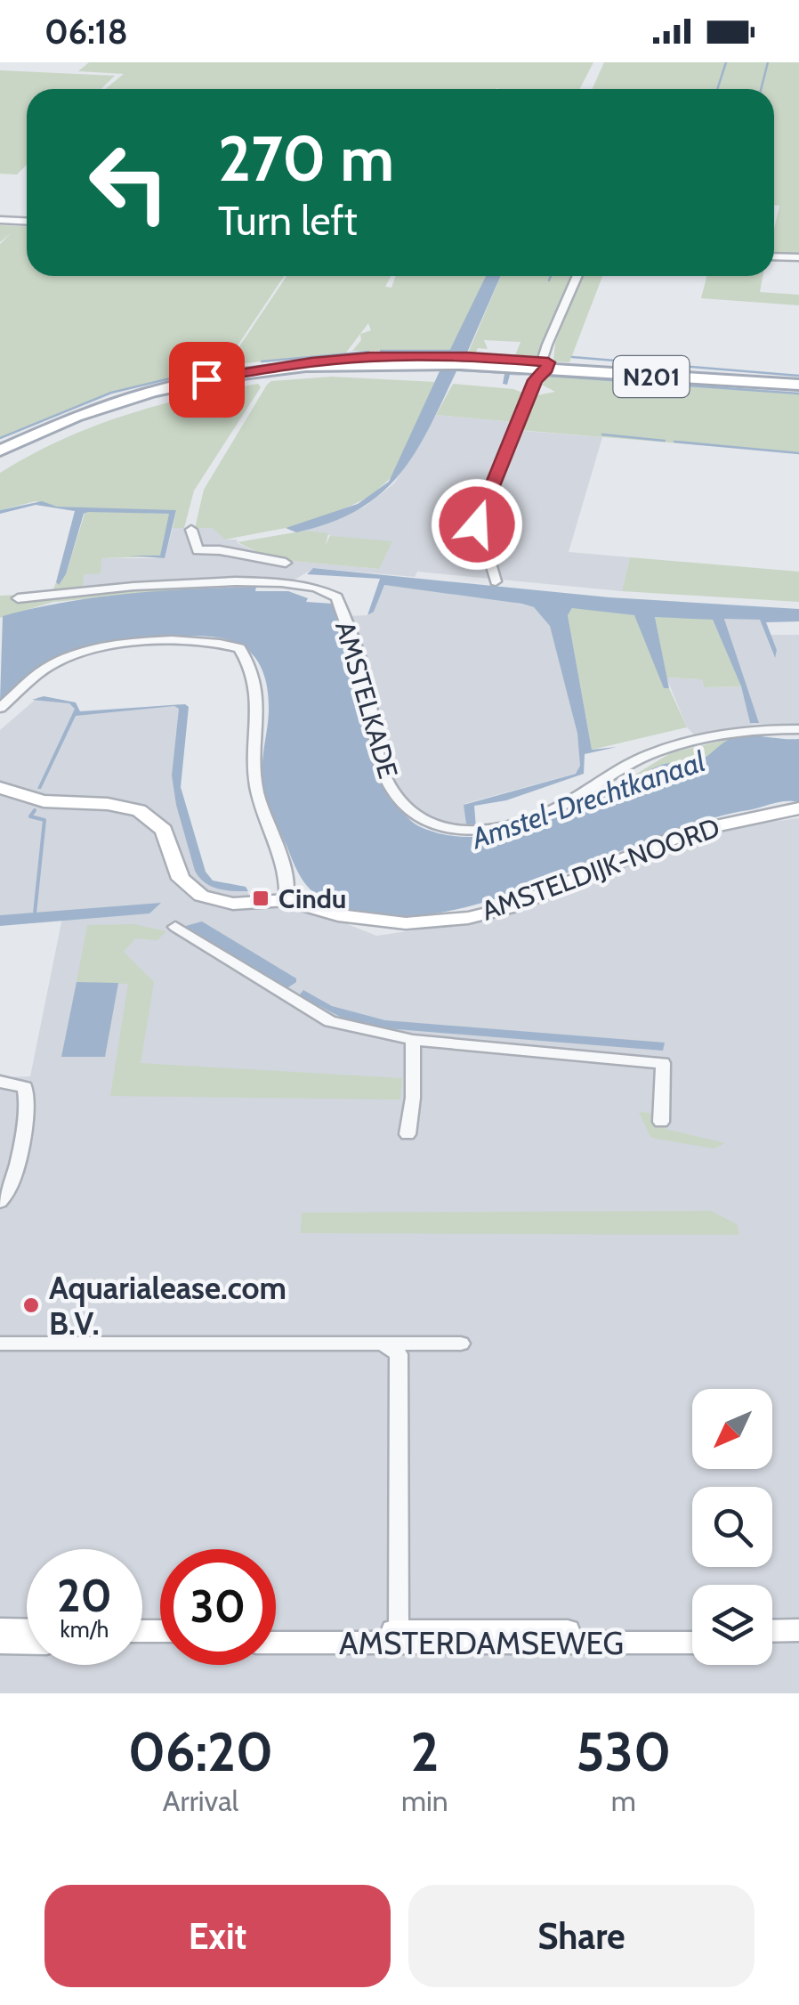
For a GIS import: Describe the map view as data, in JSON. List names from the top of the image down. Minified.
{"streets":{"main road":["N201"],"street":["AMSTELKADE","AMSTELDIJK-NOORD","AMSTERDAMSEWEG"]},"water":["Amstel-Drechtkanaal"],"places":{"transit":["Cindu"],"other":["Aquarialease.com B.V."]},"north":"bottom left","page":{"status":"06:18","turn":["270 m","Turn left"],"speed":"20 km/h","limit":"30","eta":["06:20","Arrival","2","min","530","m"],"buttons":["Exit","Share"]}}
